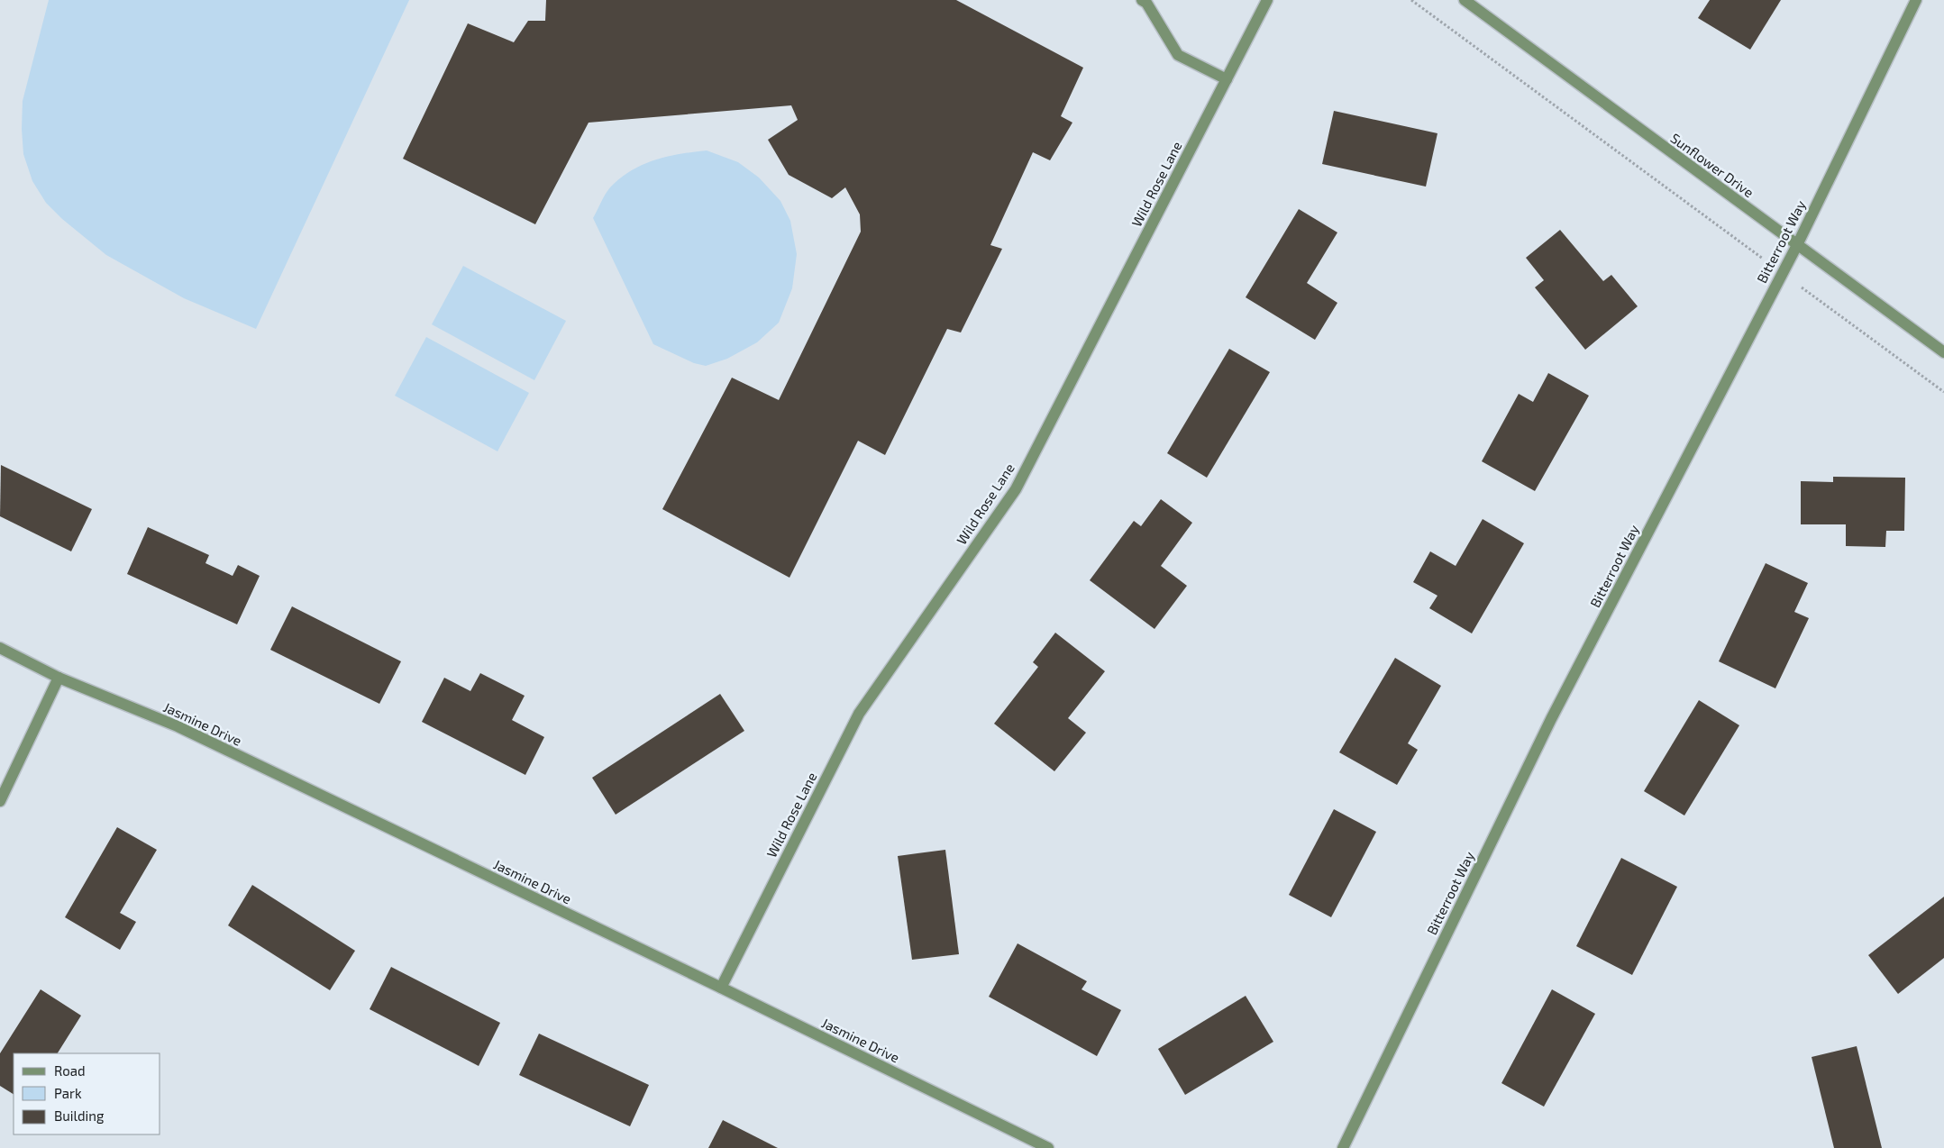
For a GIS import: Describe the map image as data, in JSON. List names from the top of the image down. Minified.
{"streets":{"street":["Sunflower Drive","Wild Rose Lane","Bitterroot Way","Jasmine Drive"]},"crossings":[["Sunflower Drive","Bitterroot Way"],["Wild Rose Lane","Jasmine Drive"]],"legend":["Road","Park","Building"]}
